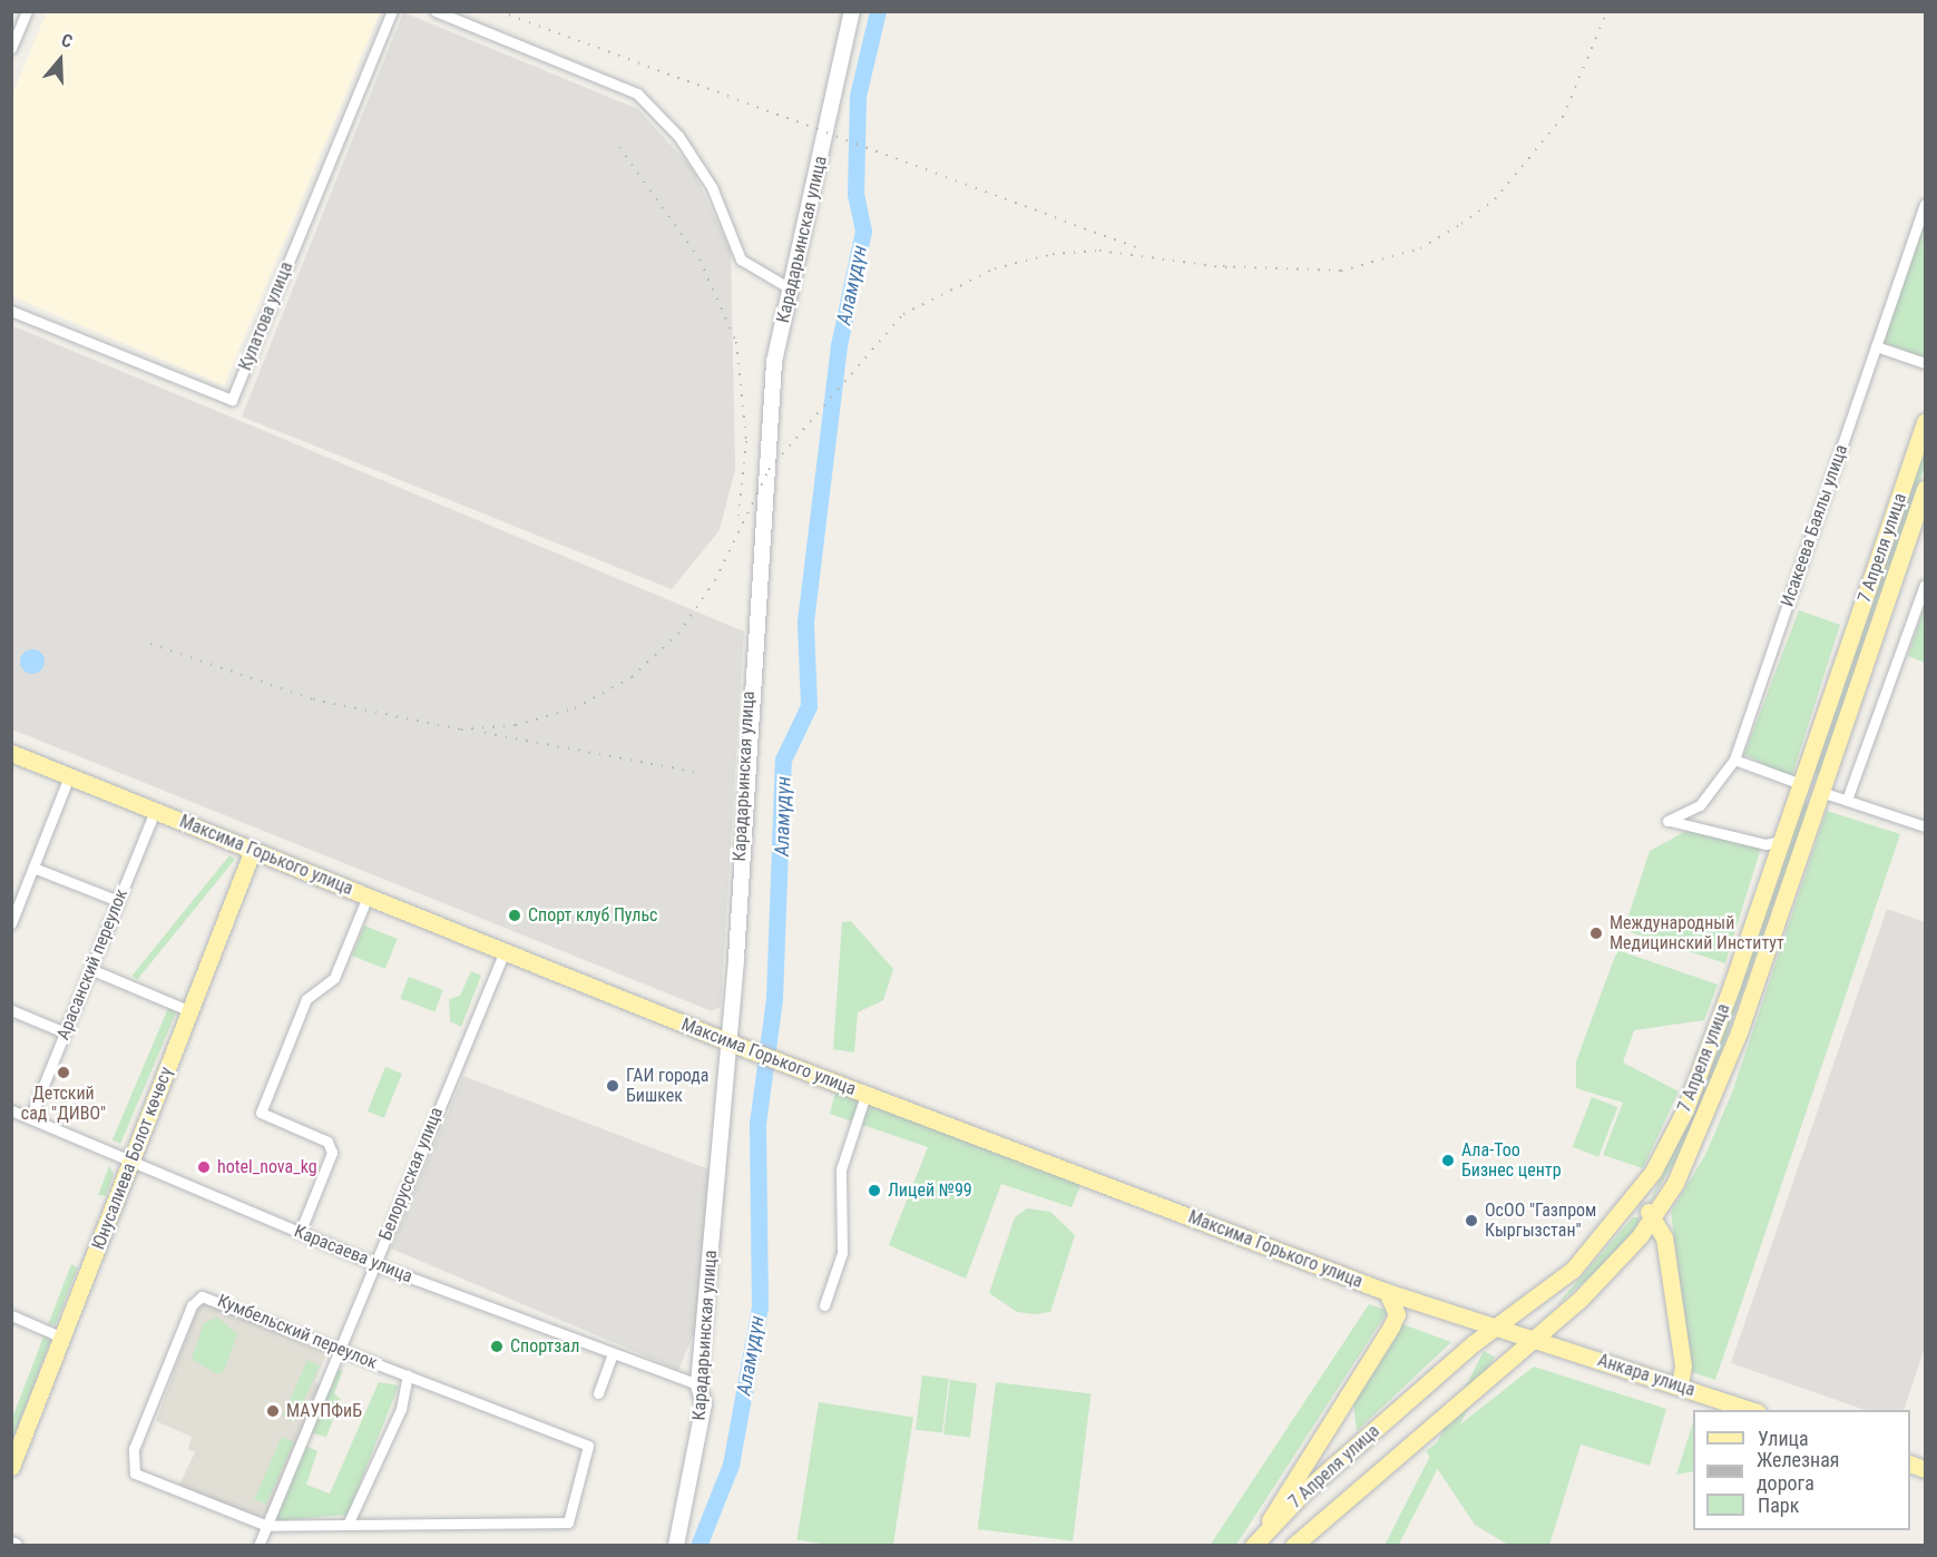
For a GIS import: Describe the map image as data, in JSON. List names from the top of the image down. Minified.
{"streets":{"main road":["7 Апреля улица","Максима Горького улица","Юнусалиева Болот көчөсү","Анкара улица"],"street":["Карадарьинская улица","Кулатова улица","Исакеева Баялы улица","Арасанский переулок","Белорусская улица","Карасаева улица","Кумбельский переулок"]},"crossings":[["Карадарьинская улица","Максима Горького улица"],["Карадарьинская улица","Карасаева улица"],["Исакеева Баялы улица","7 Апреля улица"],["7 Апреля улица","Максима Горького улица"],["7 Апреля улица","Анкара улица"],["Максима Горького улица","Арасанский переулок"],["Максима Горького улица","Юнусалиева Болот көчөсү"],["Максима Горького улица","Белорусская улица"],["Максима Горького улица","Анкара улица"],["Арасанский переулок","Карасаева улица"],["Юнусалиева Болот көчөсү","Карасаева улица"],["Белорусская улица","Карасаева улица"],["Белорусская улица","Кумбельский переулок"]],"water":["Аламүдүн"],"places":["Спорт клуб Пульс","Международный Медицинский Институт","Детский сад \"ДИВО\"","ГАИ города Бишкек","Ала-Тоо Бизнес центр","hotel_nova_kg","Лицей №99","ОсОО \"Газпром Кыргызстан\"","Спортзал","МАУПФиБ"],"legend":["Улица","Железная дорога","Парк"],"north":"top"}
